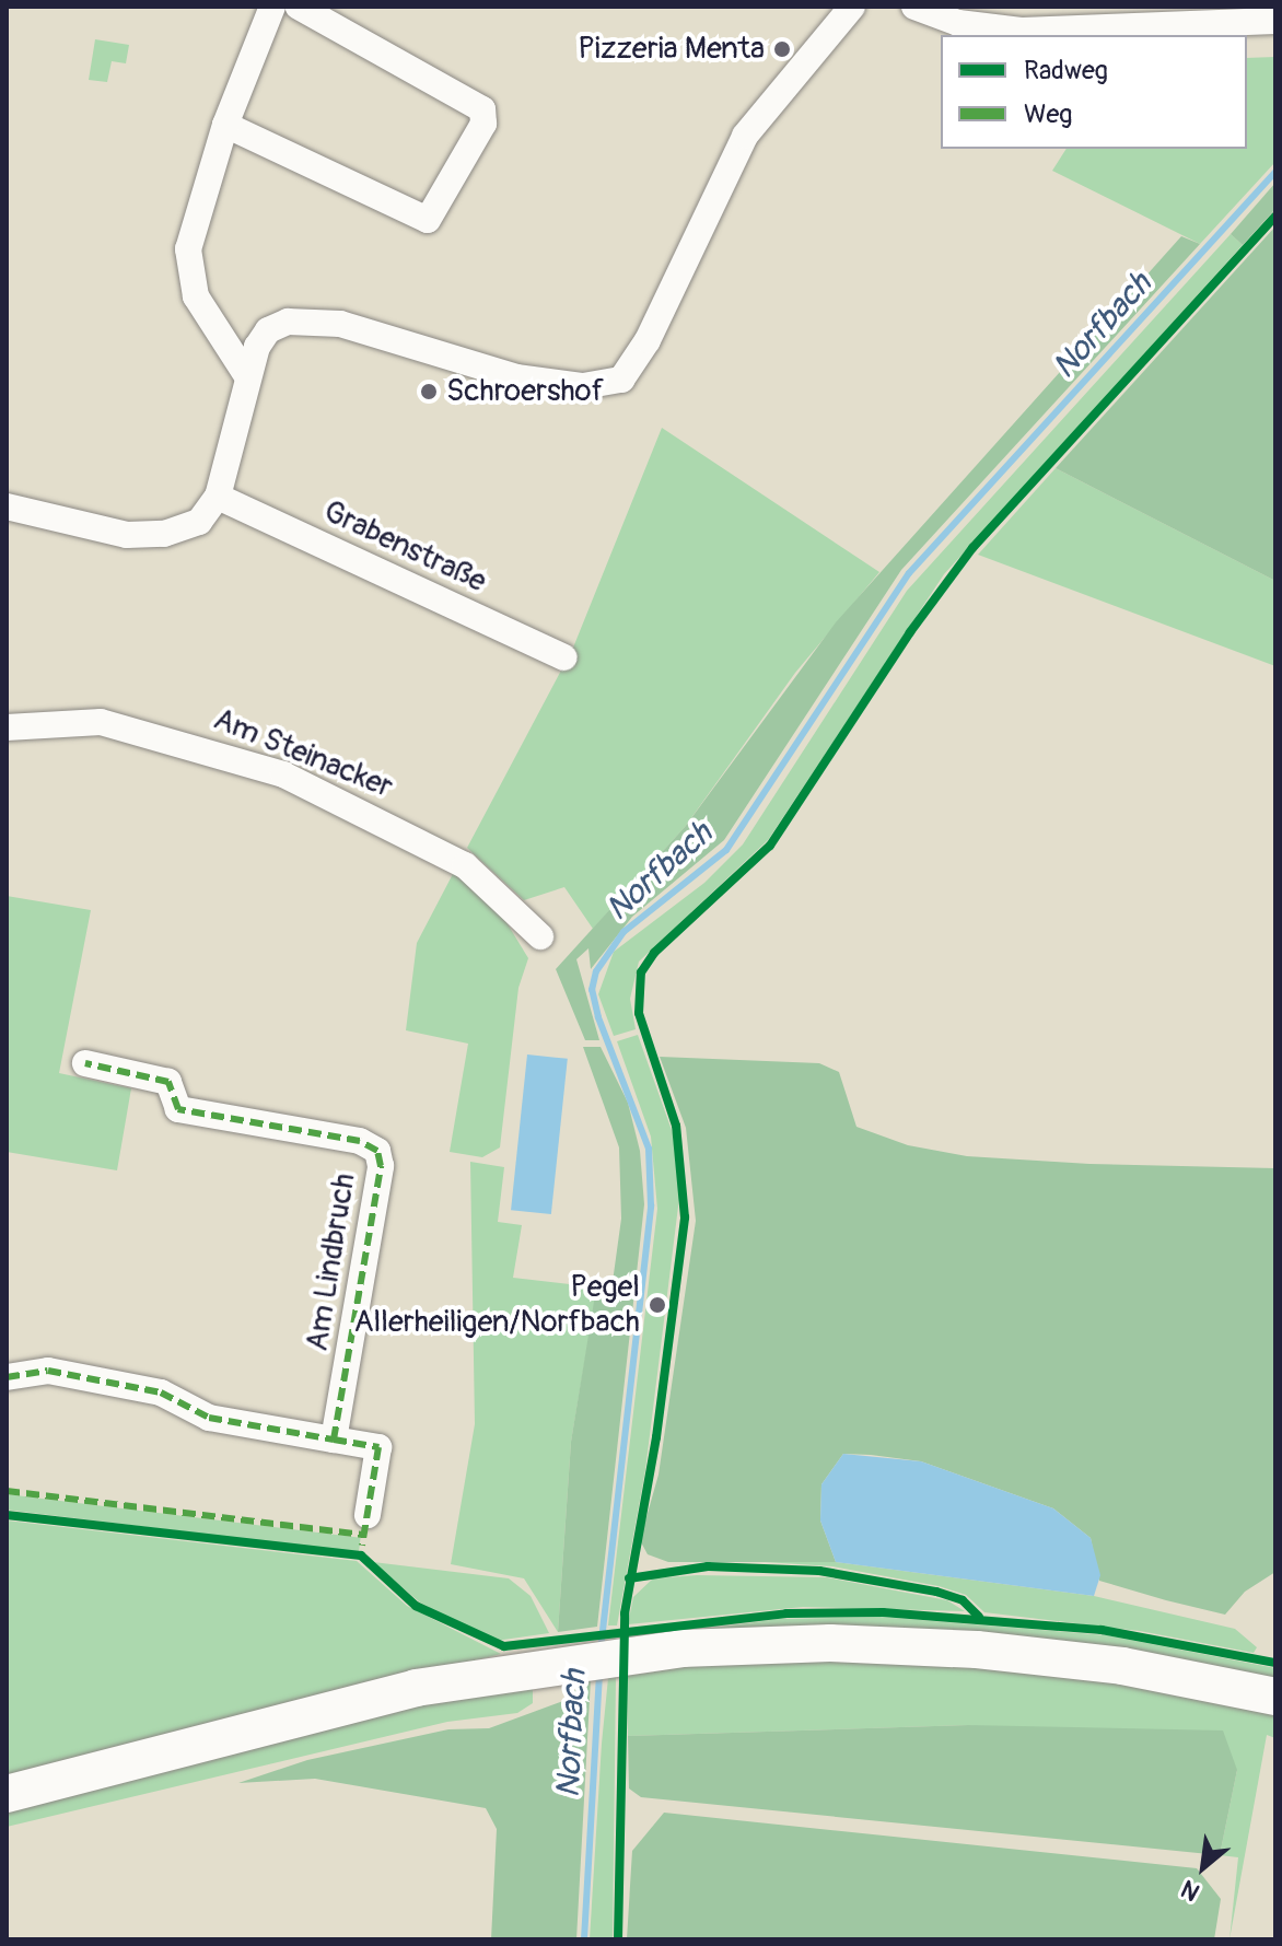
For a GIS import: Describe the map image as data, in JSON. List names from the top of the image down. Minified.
{"streets":{"street":["Grabenstraße","Am Steinacker","Am Lindbruch"]},"water":["Norfbach"],"places":["Pizzeria Menta","Schroershof","Pegel Allerheiligen/Norfbach"],"legend":["Radweg","Weg"],"north":"bottom left"}
